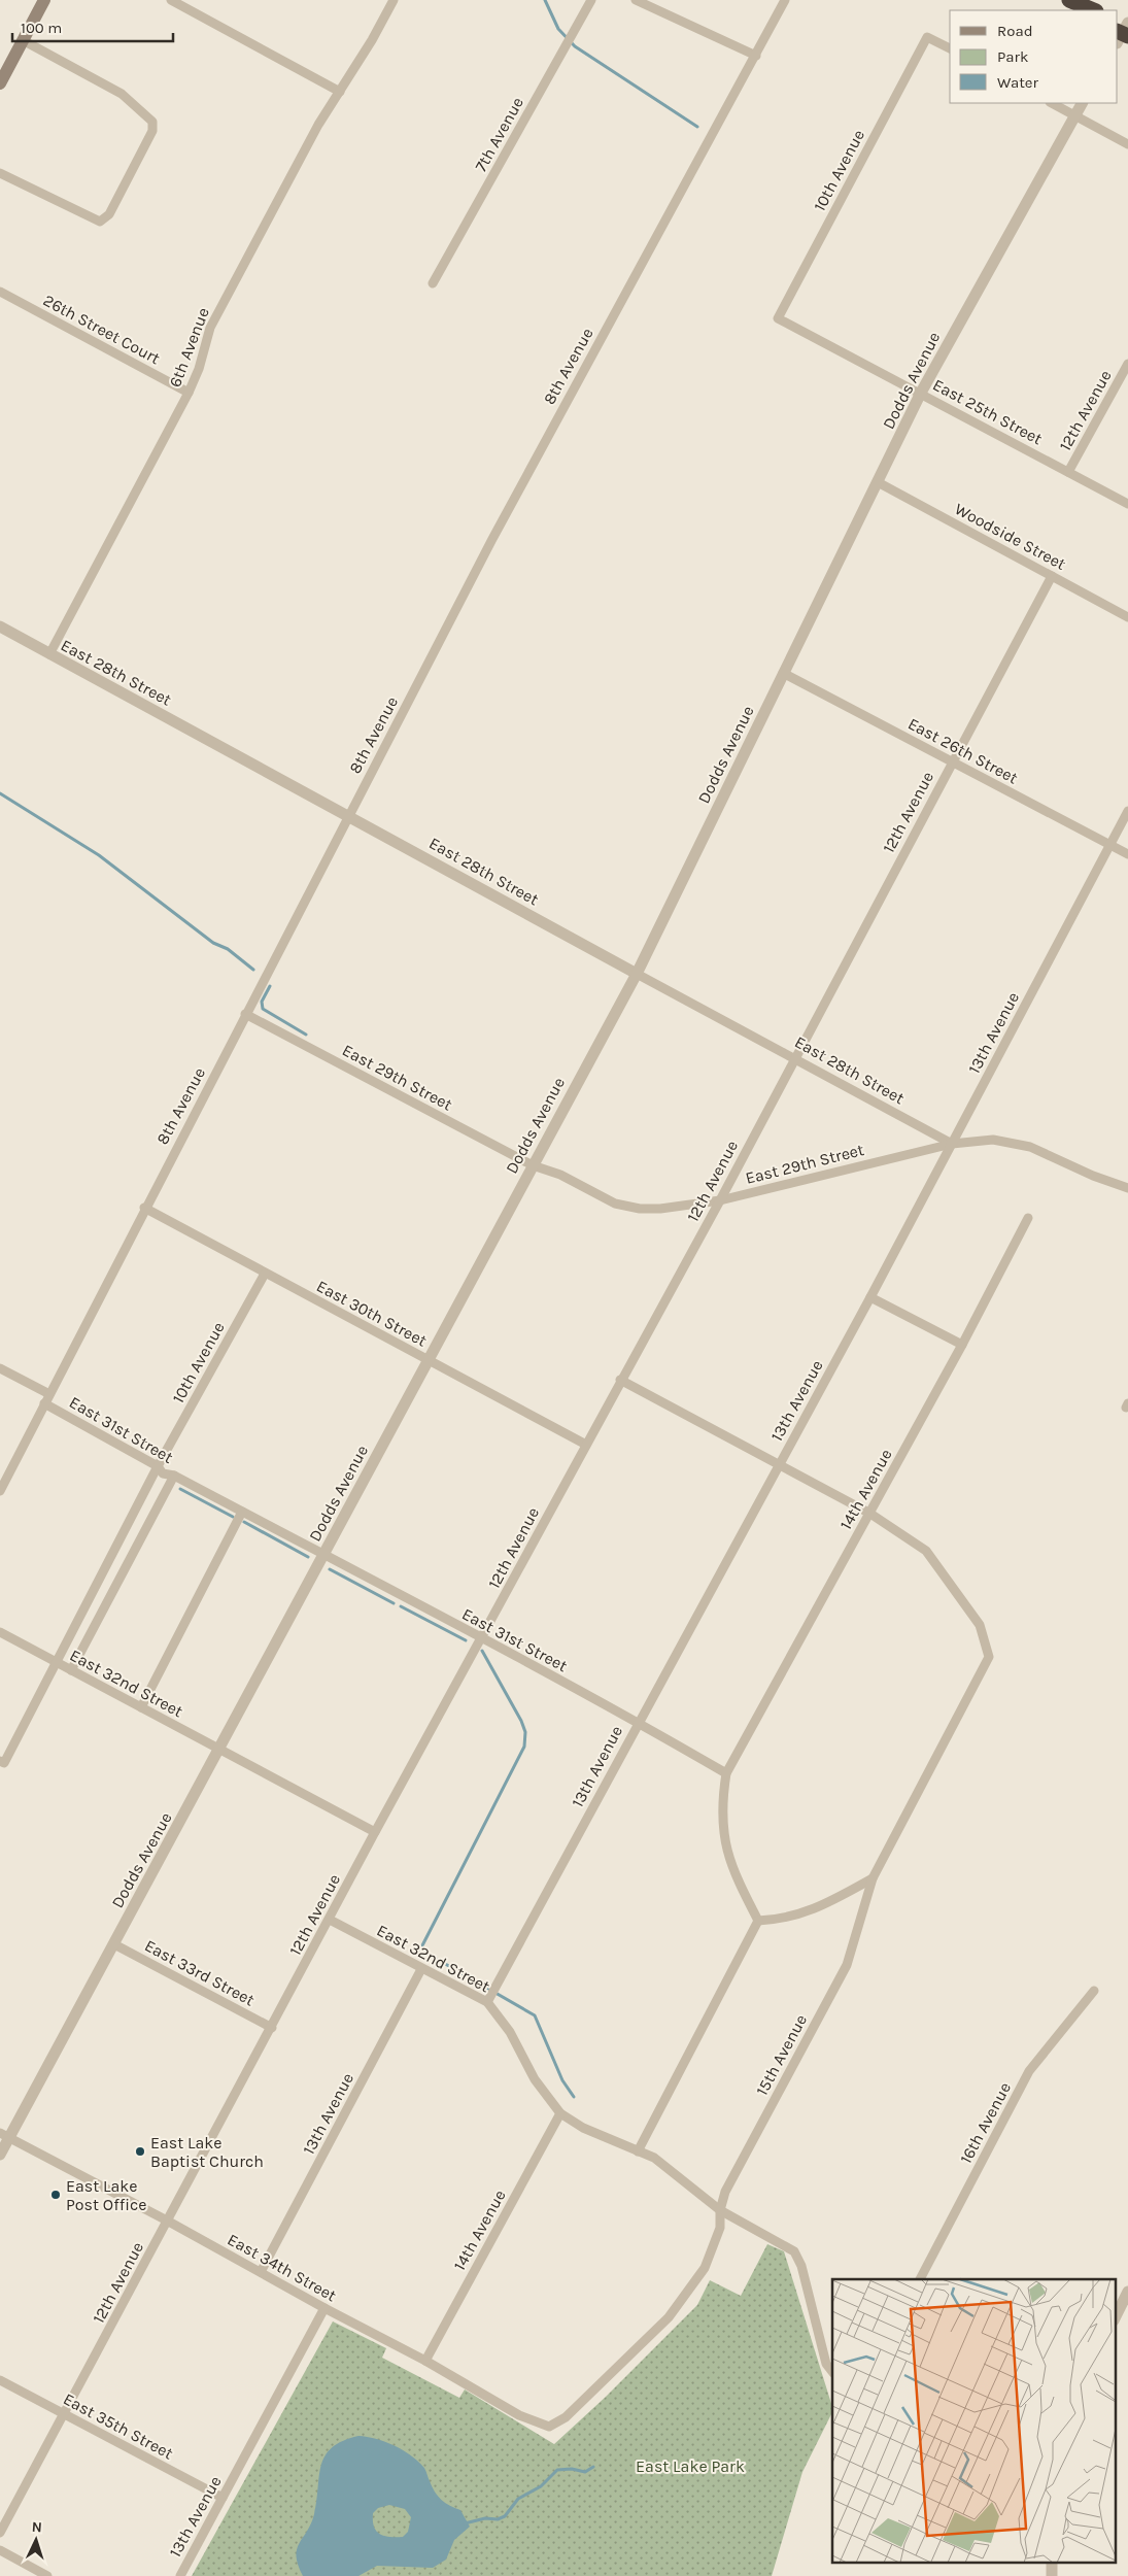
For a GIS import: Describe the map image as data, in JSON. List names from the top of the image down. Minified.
{"streets":{"street":["7th Avenue","10th Avenue","26th Street Court","6th Avenue","8th Avenue","Dodds Avenue","12th Avenue","East 25th Street","Woodside Street","East 28th Street","East 26th Street","13th Avenue","East 29th Street","East 30th Street","East 31st Street","14th Avenue","East 32nd Street","East 33rd Street","15th Avenue","16th Avenue","East 34th Street","East 35th Street"]},"crossings":[["10th Avenue","East 25th Street"],["10th Avenue","East 30th Street"],["10th Avenue","East 31st Street"],["10th Avenue","East 32nd Street"],["26th Street Court","6th Avenue"],["6th Avenue","East 28th Street"],["8th Avenue","East 28th Street"],["8th Avenue","East 29th Street"],["8th Avenue","East 30th Street"],["8th Avenue","East 31st Street"],["Dodds Avenue","East 25th Street"],["Dodds Avenue","Woodside Street"],["Dodds Avenue","East 28th Street"],["Dodds Avenue","East 26th Street"],["Dodds Avenue","East 29th Street"],["Dodds Avenue","East 30th Street"],["Dodds Avenue","East 31st Street"],["Dodds Avenue","East 32nd Street"],["Dodds Avenue","East 33rd Street"],["Dodds Avenue","East 34th Street"],["12th Avenue","East 25th Street"],["12th Avenue","Woodside Street"],["12th Avenue","East 28th Street"],["12th Avenue","East 26th Street"],["12th Avenue","East 29th Street"],["12th Avenue","East 30th Street"],["12th Avenue","East 31st Street"],["12th Avenue","East 32nd Street"],["12th Avenue","East 33rd Street"],["12th Avenue","East 34th Street"],["12th Avenue","East 35th Street"],["East 28th Street","13th Avenue"],["East 28th Street","East 29th Street"],["East 26th Street","13th Avenue"],["13th Avenue","East 29th Street"],["13th Avenue","East 31st Street"],["13th Avenue","East 32nd Street"],["13th Avenue","East 34th Street"],["13th Avenue","East 35th Street"],["East 31st Street","14th Avenue"],["14th Avenue","East 32nd Street"],["14th Avenue","15th Avenue"],["14th Avenue","East 34th Street"],["East 32nd Street","15th Avenue"],["15th Avenue","East 34th Street"]],"parks":["East Lake Park"],"places":["East Lake Baptist Church","East Lake Post Office"],"legend":["Road","Park","Water"],"scale_bar":"100 m","north":"top"}
